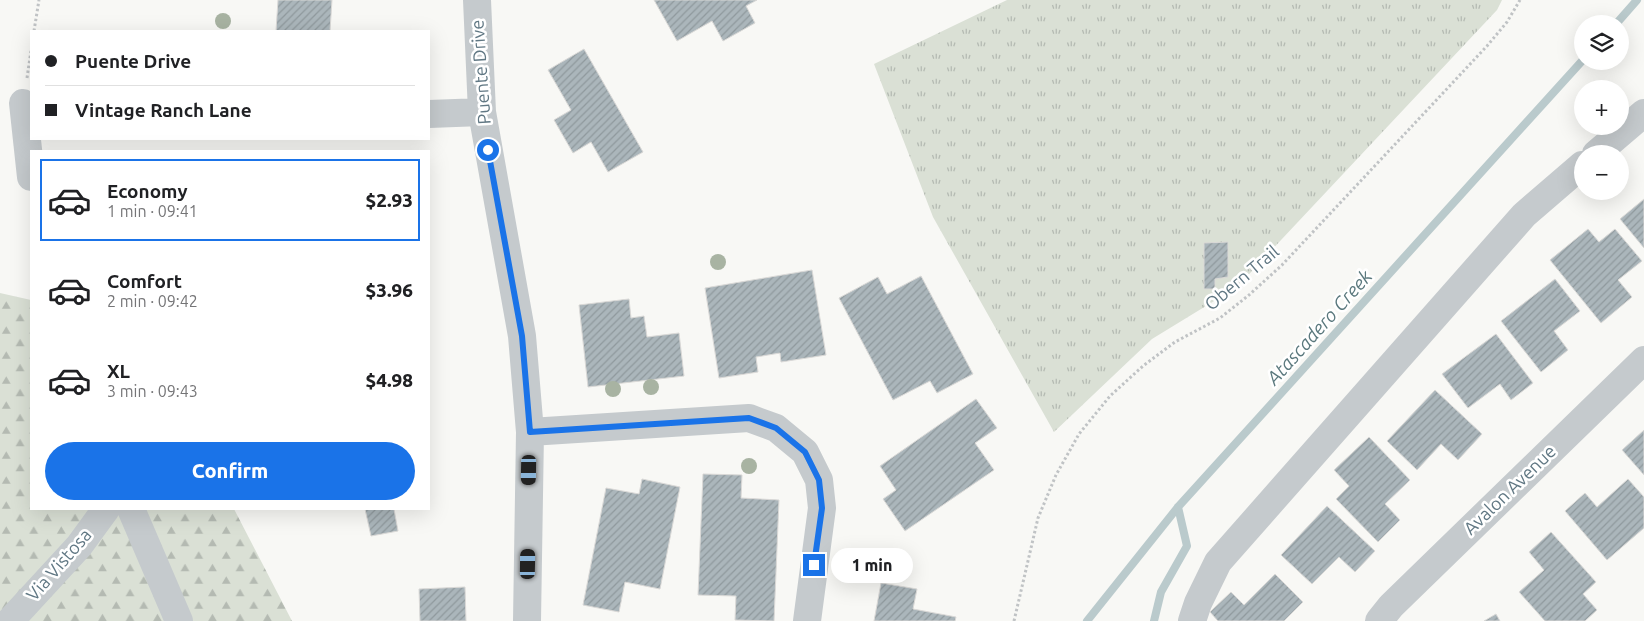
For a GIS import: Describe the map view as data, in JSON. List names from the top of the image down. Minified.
{"streets":{"street":["Puente Drive","Avalon Avenue","Via Vistosa"],"path":["Obern Trail"]},"water":["Atascadero Creek"],"page":{"map_buttons":["+","−"],"banner":["Puente Drive","Vintage Ranch Lane"],"list":[{"name":"Economy","note":"1 min · 09:41","value":"$2.93"},{"name":"Comfort","note":"2 min · 09:42","value":"$3.96"},{"name":"XL","note":"3 min · 09:43","value":"$4.98"}],"buttons":"Confirm","bubble":"1 min"}}
